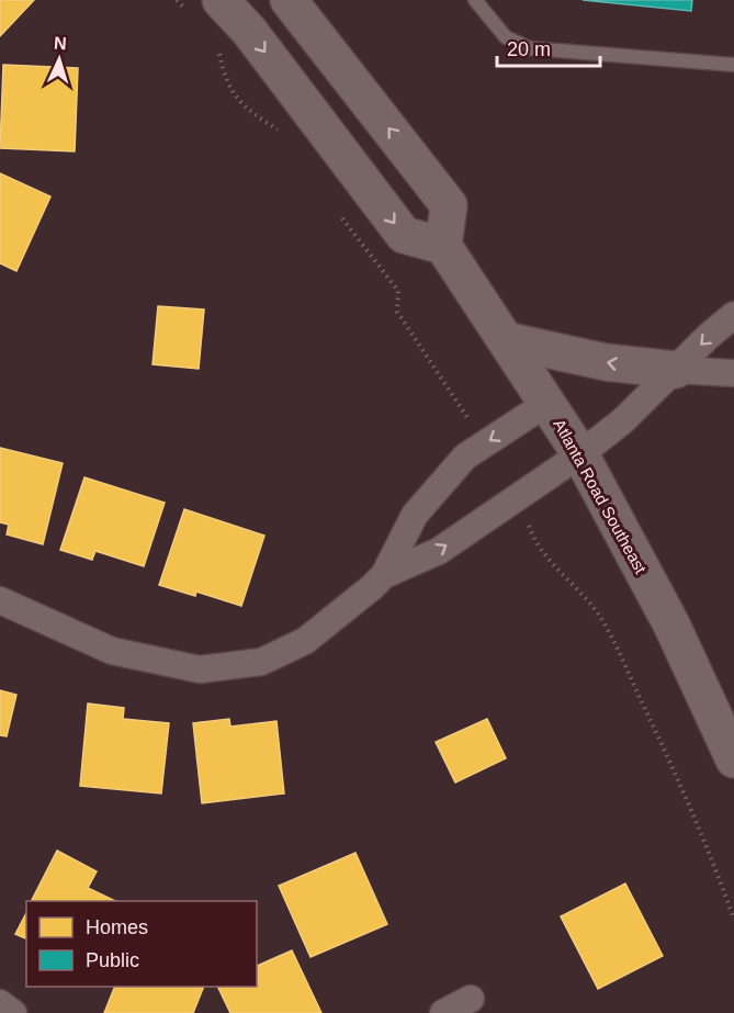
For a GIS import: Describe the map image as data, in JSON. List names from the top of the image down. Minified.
{"streets":{"main road":["Atlanta Road Southeast"]},"legend":["Homes","Public"],"scale_bar":"20 m","north":"top"}
